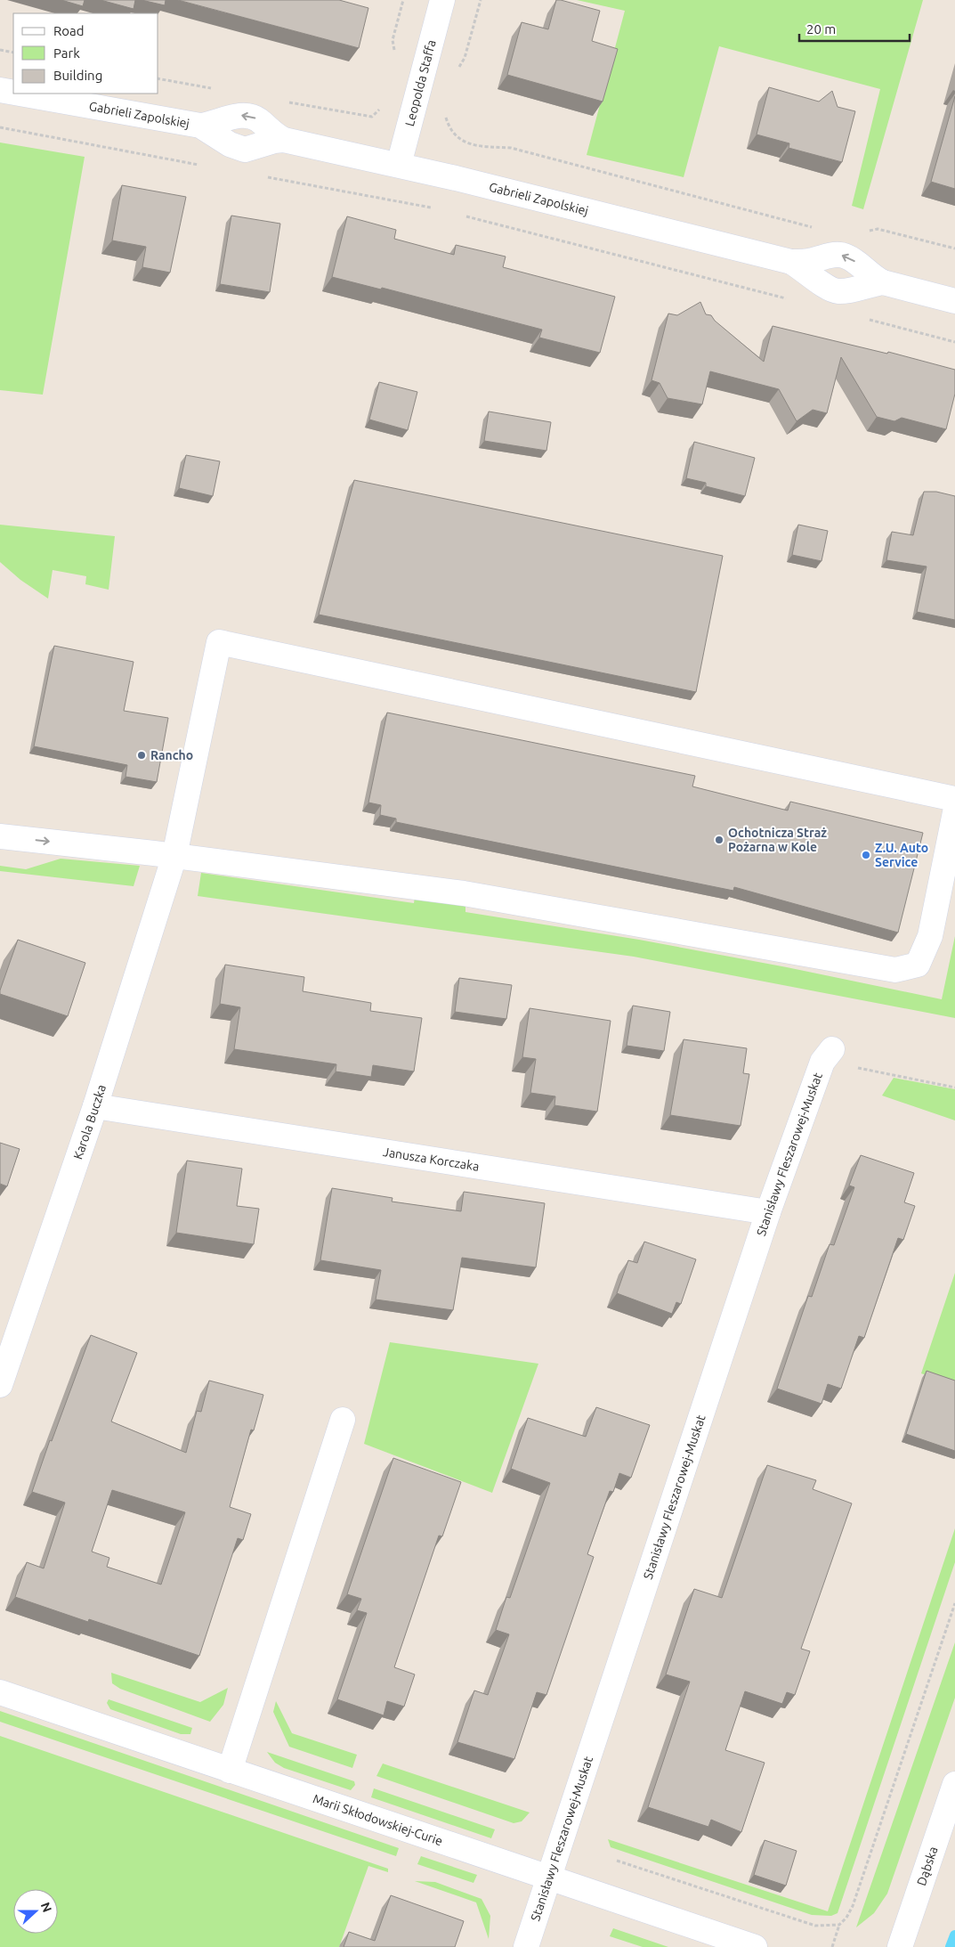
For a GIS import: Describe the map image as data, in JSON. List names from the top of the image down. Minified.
{"streets":{"street":["Leopolda Staffa","Gabrieli Zapolskiej","Karola Buczka","Stanisławy Fleszarowej-Muskat","Janusza Korczaka","Marii Skłodowskiej-Curie","Dąbska"]},"crossings":[["Leopolda Staffa","Gabrieli Zapolskiej"],["Karola Buczka","Janusza Korczaka"],["Stanisławy Fleszarowej-Muskat","Janusza Korczaka"],["Stanisławy Fleszarowej-Muskat","Marii Skłodowskiej-Curie"]],"places":["Rancho","Ochotnicza Straż Pożarna w Kole","Z.U. Auto Service"],"legend":["Road","Park","Building"],"scale_bar":"20 m","north":"right"}
